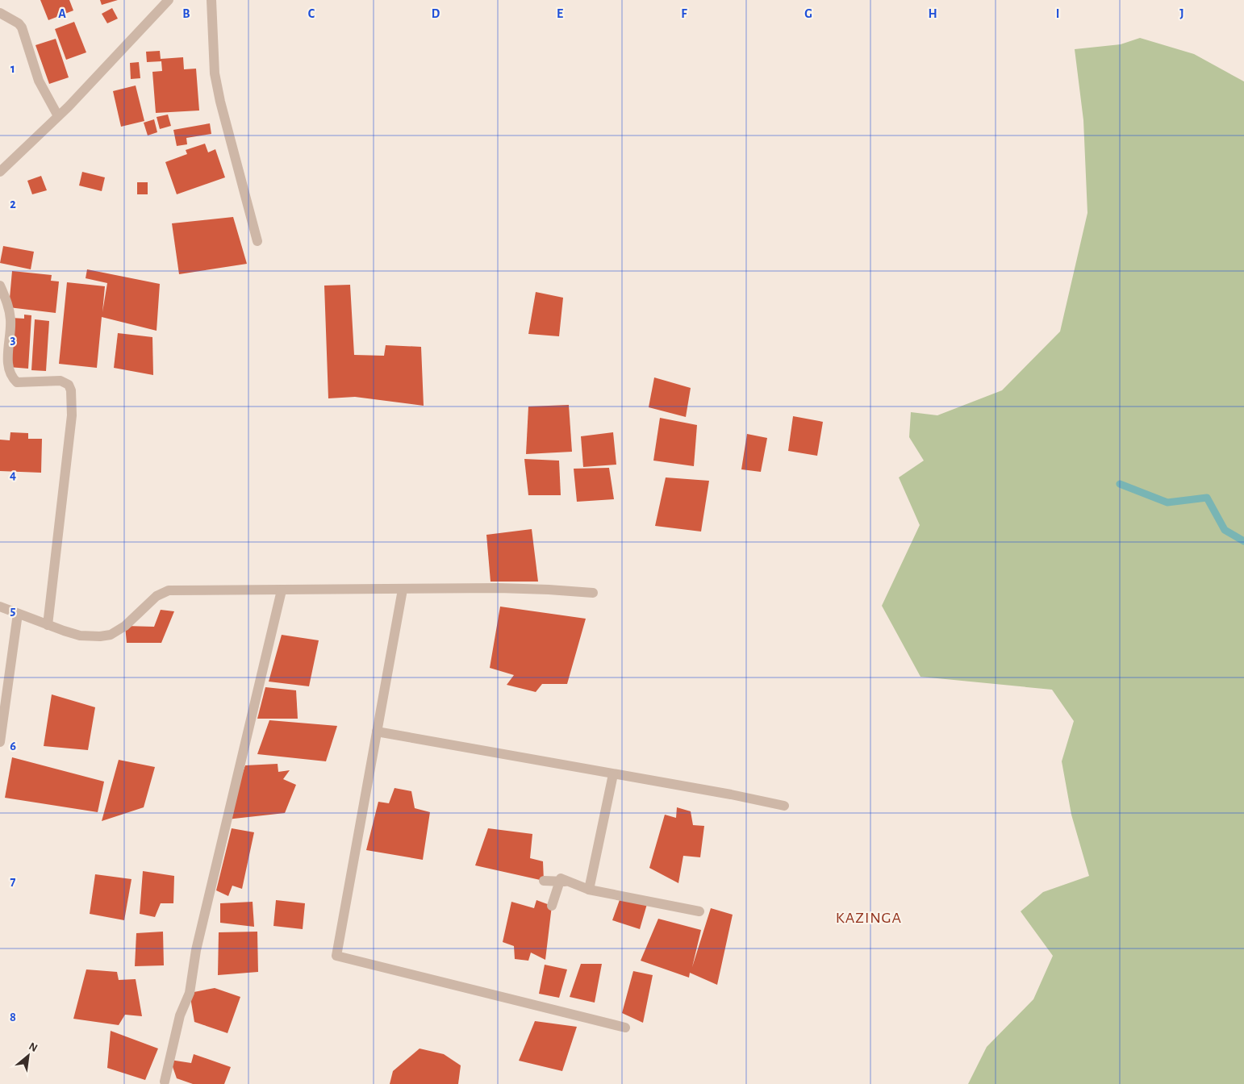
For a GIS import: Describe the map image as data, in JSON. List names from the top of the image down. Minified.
{"districts":["KAZINGA"],"north":"top right","grid":{"columns":["A","B","C","D","E","F","G","H","I","J"],"rows":["1","2","3","4","5","6","7","8"]}}
